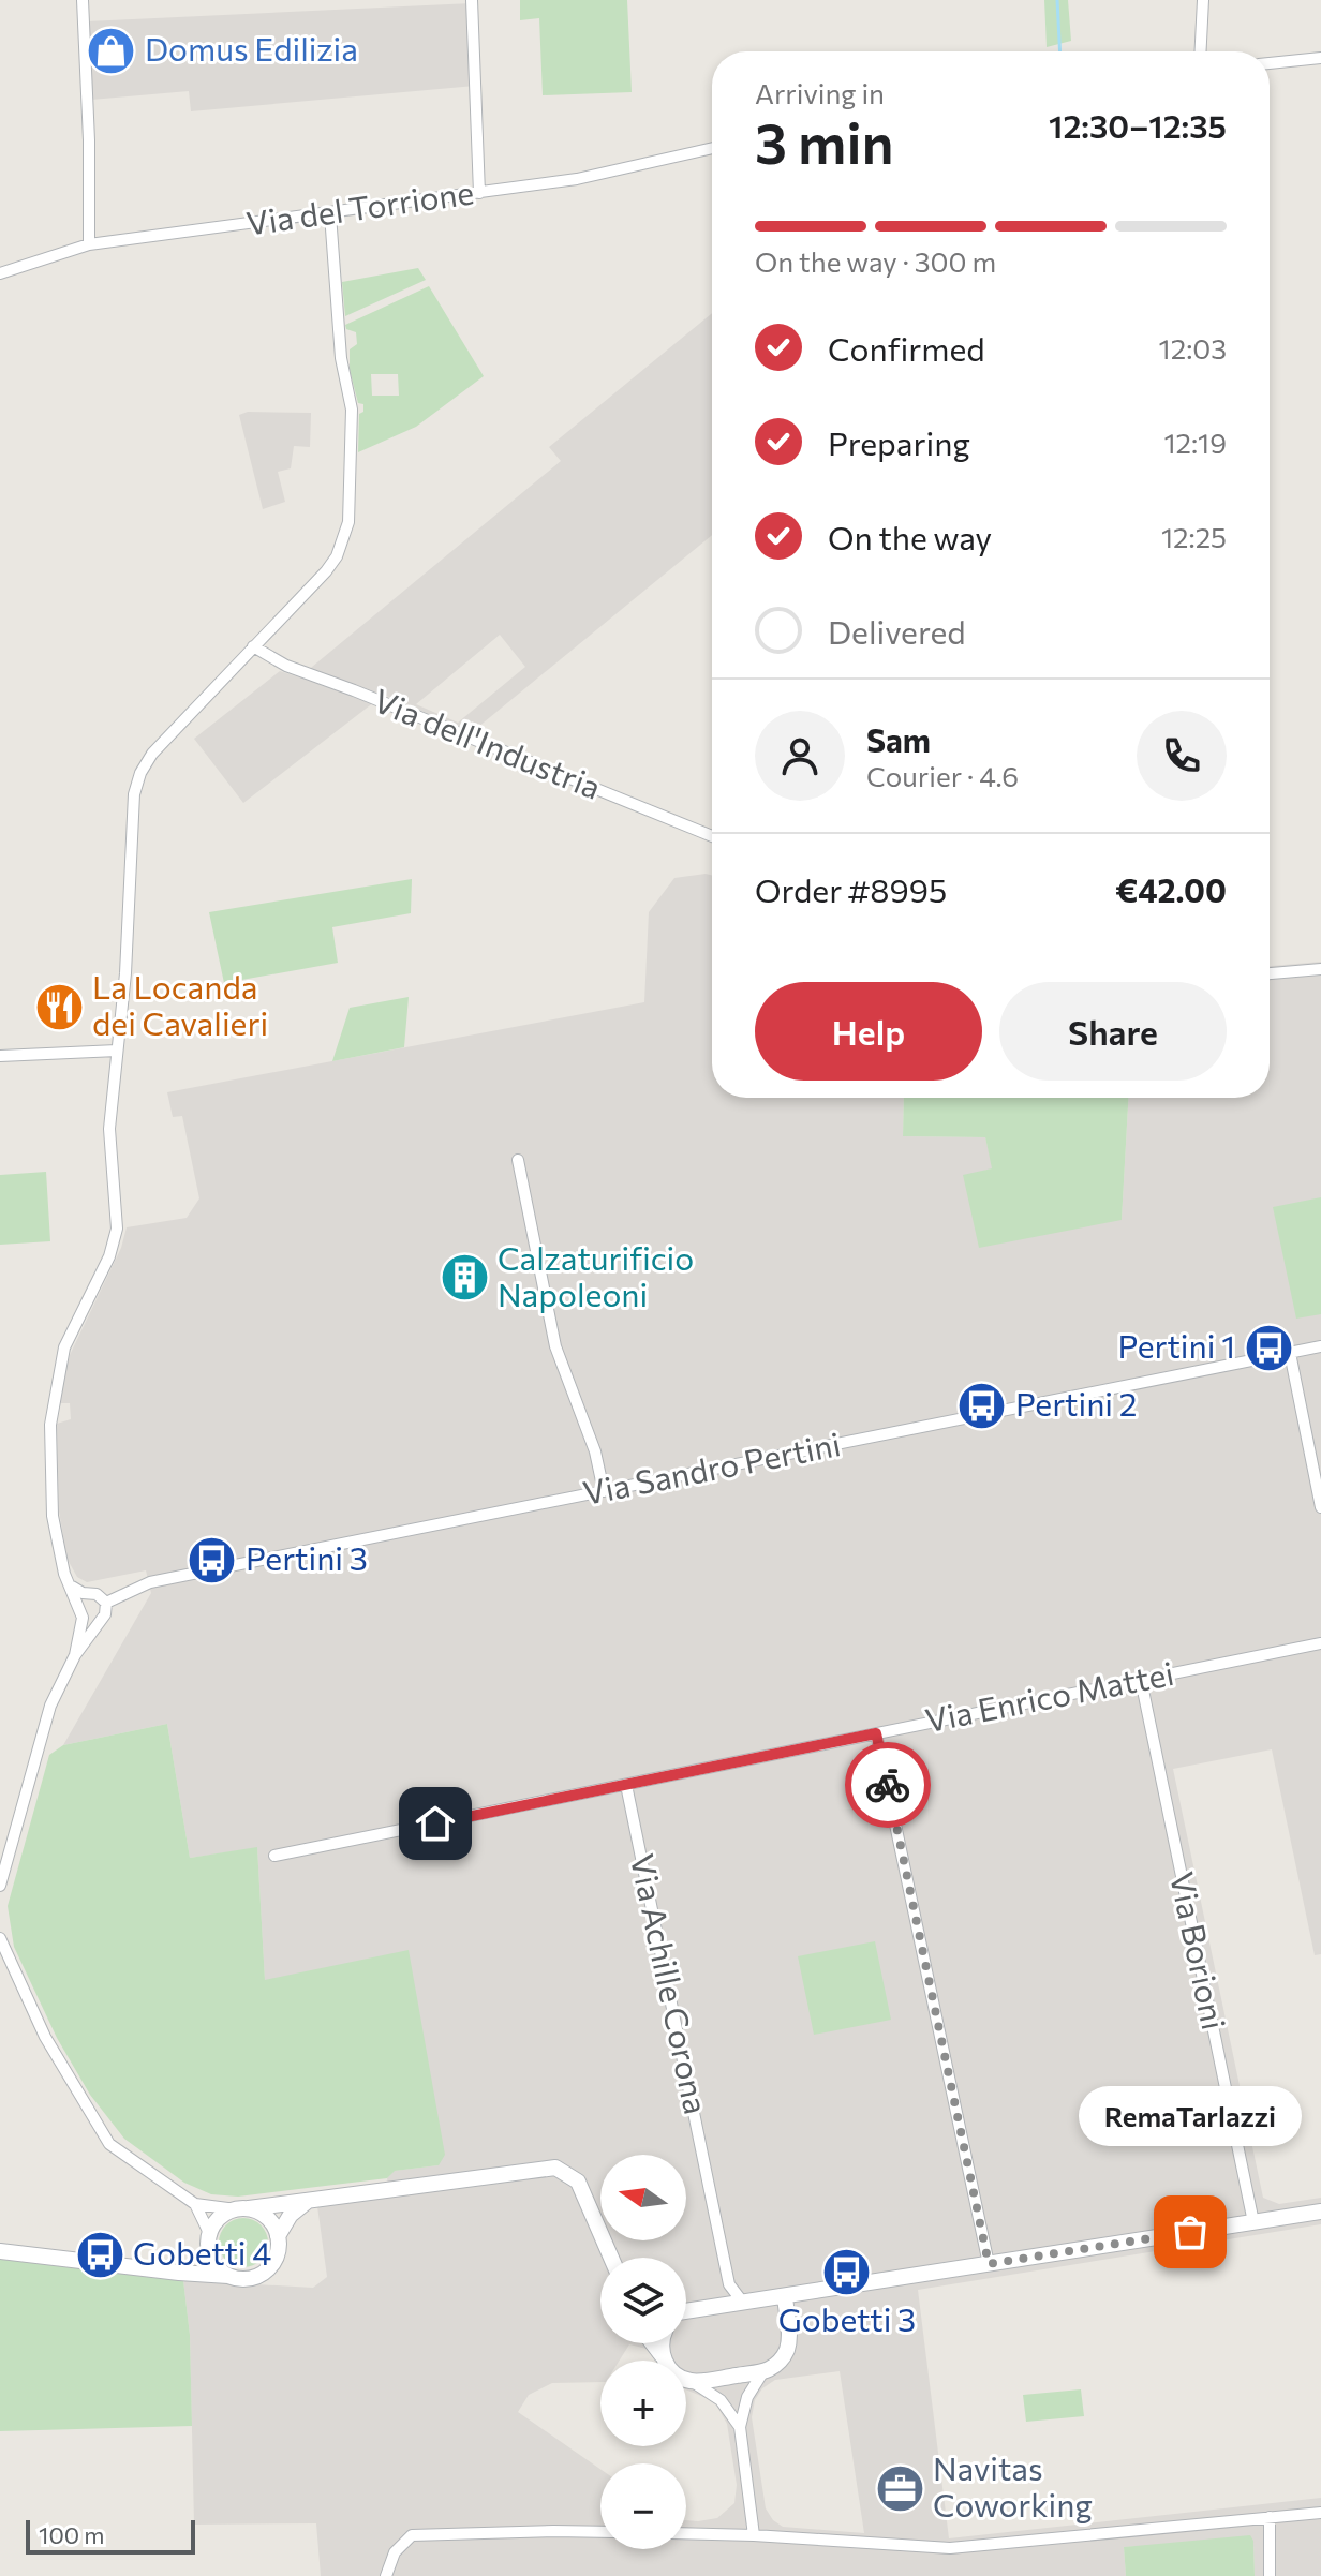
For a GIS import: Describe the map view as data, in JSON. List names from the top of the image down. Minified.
{"streets":{"street":["Via del Torrione","Via dell'Industria","Via Sandro Pertini","Via Enrico Mattei","Via Borioni","Via Achille Corona"]},"crossings":[["Via Enrico Mattei","Via Borioni"],["Via Enrico Mattei","Via Achille Corona"]],"places":{"shop":["Domus Edilizia"],"restaurant":["La Locanda dei Cavalieri"],"building":["Calzaturificio Napoleoni"],"bus stop":["Pertini 1","Pertini 2","Pertini 3","Gobetti 4","Gobetti 3"],"other":["RemaTarlazzi"],"office":["Navitas Coworking"]},"scale_bar":"100 m","north":"left","page":{"heading":["3 min","Arriving in","12:30–12:35"],"panel":["Sam","Courier · 4.6","Order #8995","€42.00"],"bar":"On the way · 300 m","list":[["Confirmed","12:03"],["Preparing","12:19"],["On the way","12:25"],"Delivered"],"buttons":["Help","Share"],"bubble":"RemaTarlazzi","map_buttons":["+","−"],"scale":"100 m"}}
